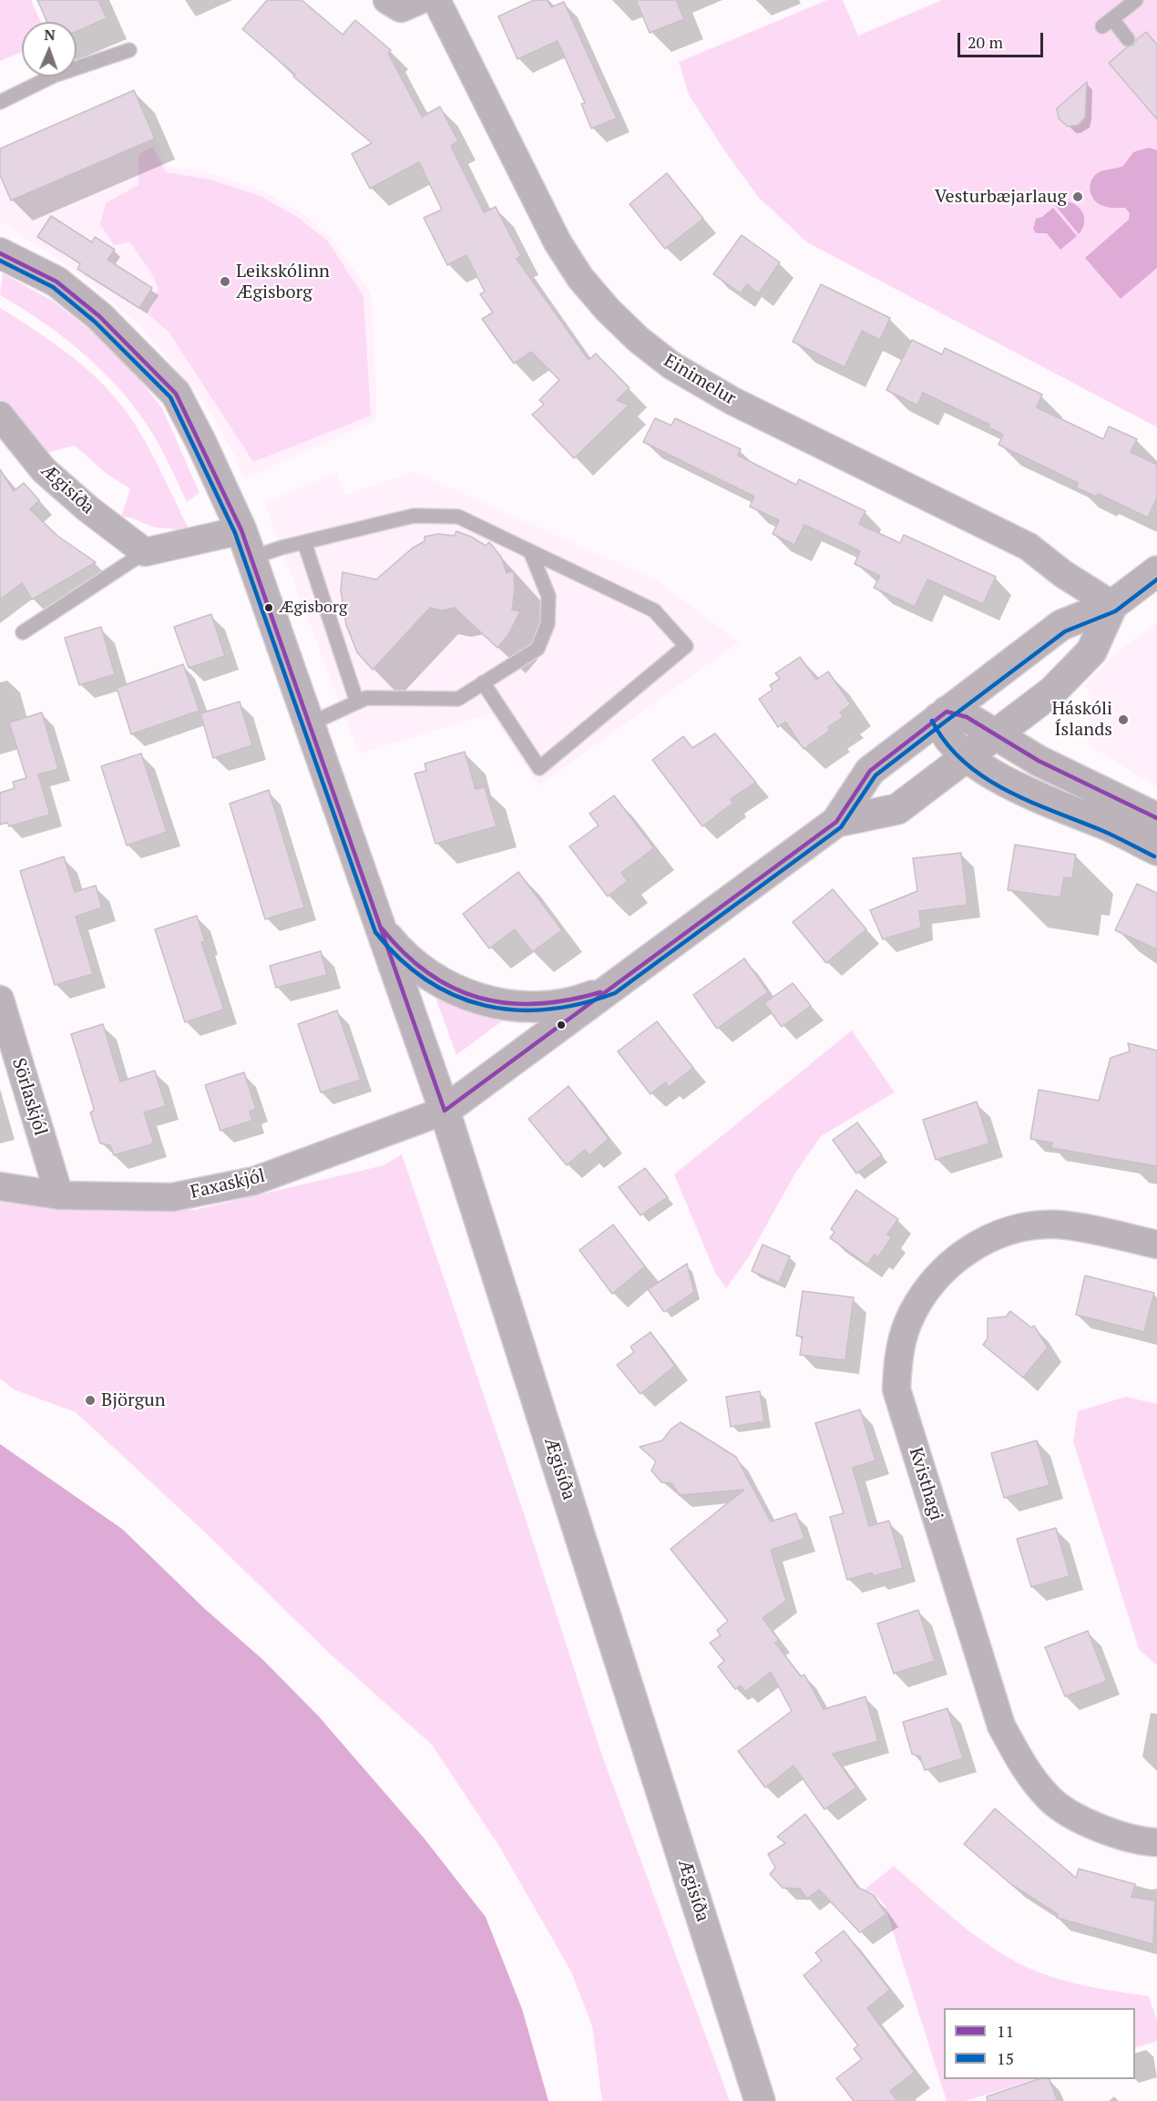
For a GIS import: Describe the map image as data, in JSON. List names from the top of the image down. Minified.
{"streets":{"street":["Einimelur","Ægisíða","Sörlaskjól","Faxaskjól","Kvisthagi"]},"crossings":[["Ægisíða","Faxaskjól"],["Sörlaskjól","Faxaskjól"]],"places":["Vesturbæjarlaug","Leikskólinn Ægisborg","Ægisborg","Háskóli Íslands","Björgun"],"lines":["transit line 11","transit line 15"],"legend":["11","15"],"scale_bar":"20 m","north":"top"}
